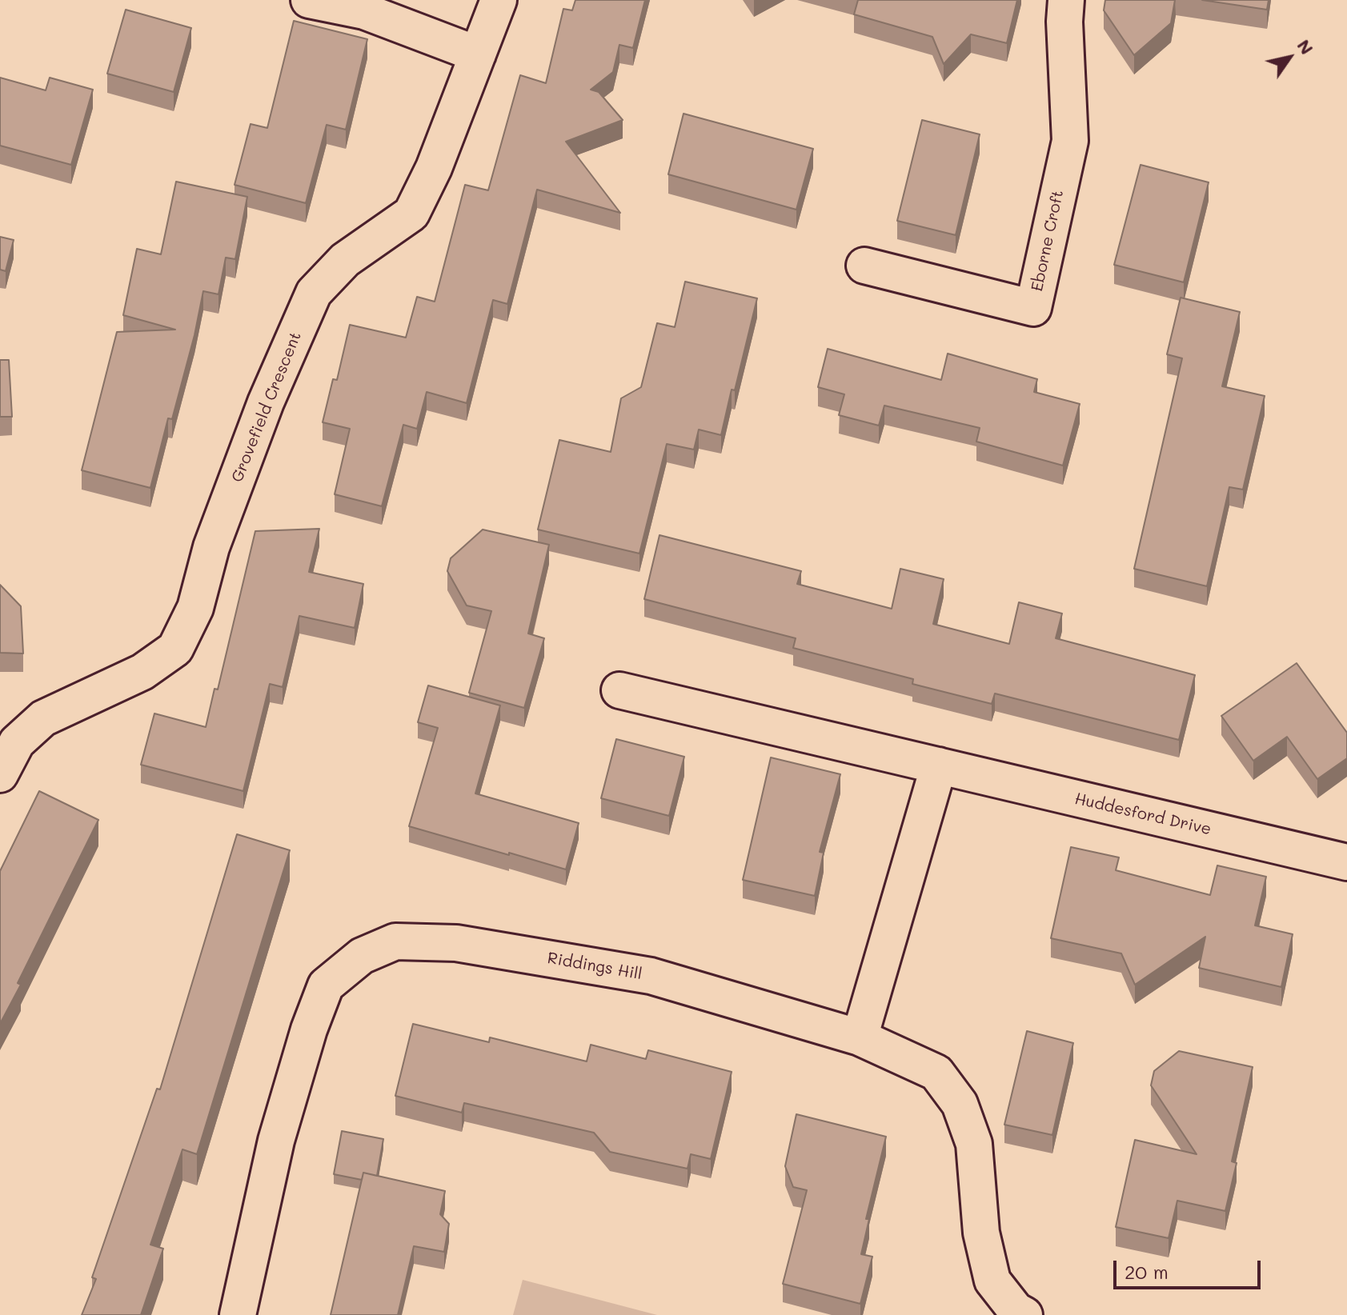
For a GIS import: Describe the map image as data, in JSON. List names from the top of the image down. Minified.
{"streets":{"street":["Eborne Croft","Grovefield Crescent","Huddesford Drive","Riddings Hill"]},"scale_bar":"20 m","north":"top right"}
